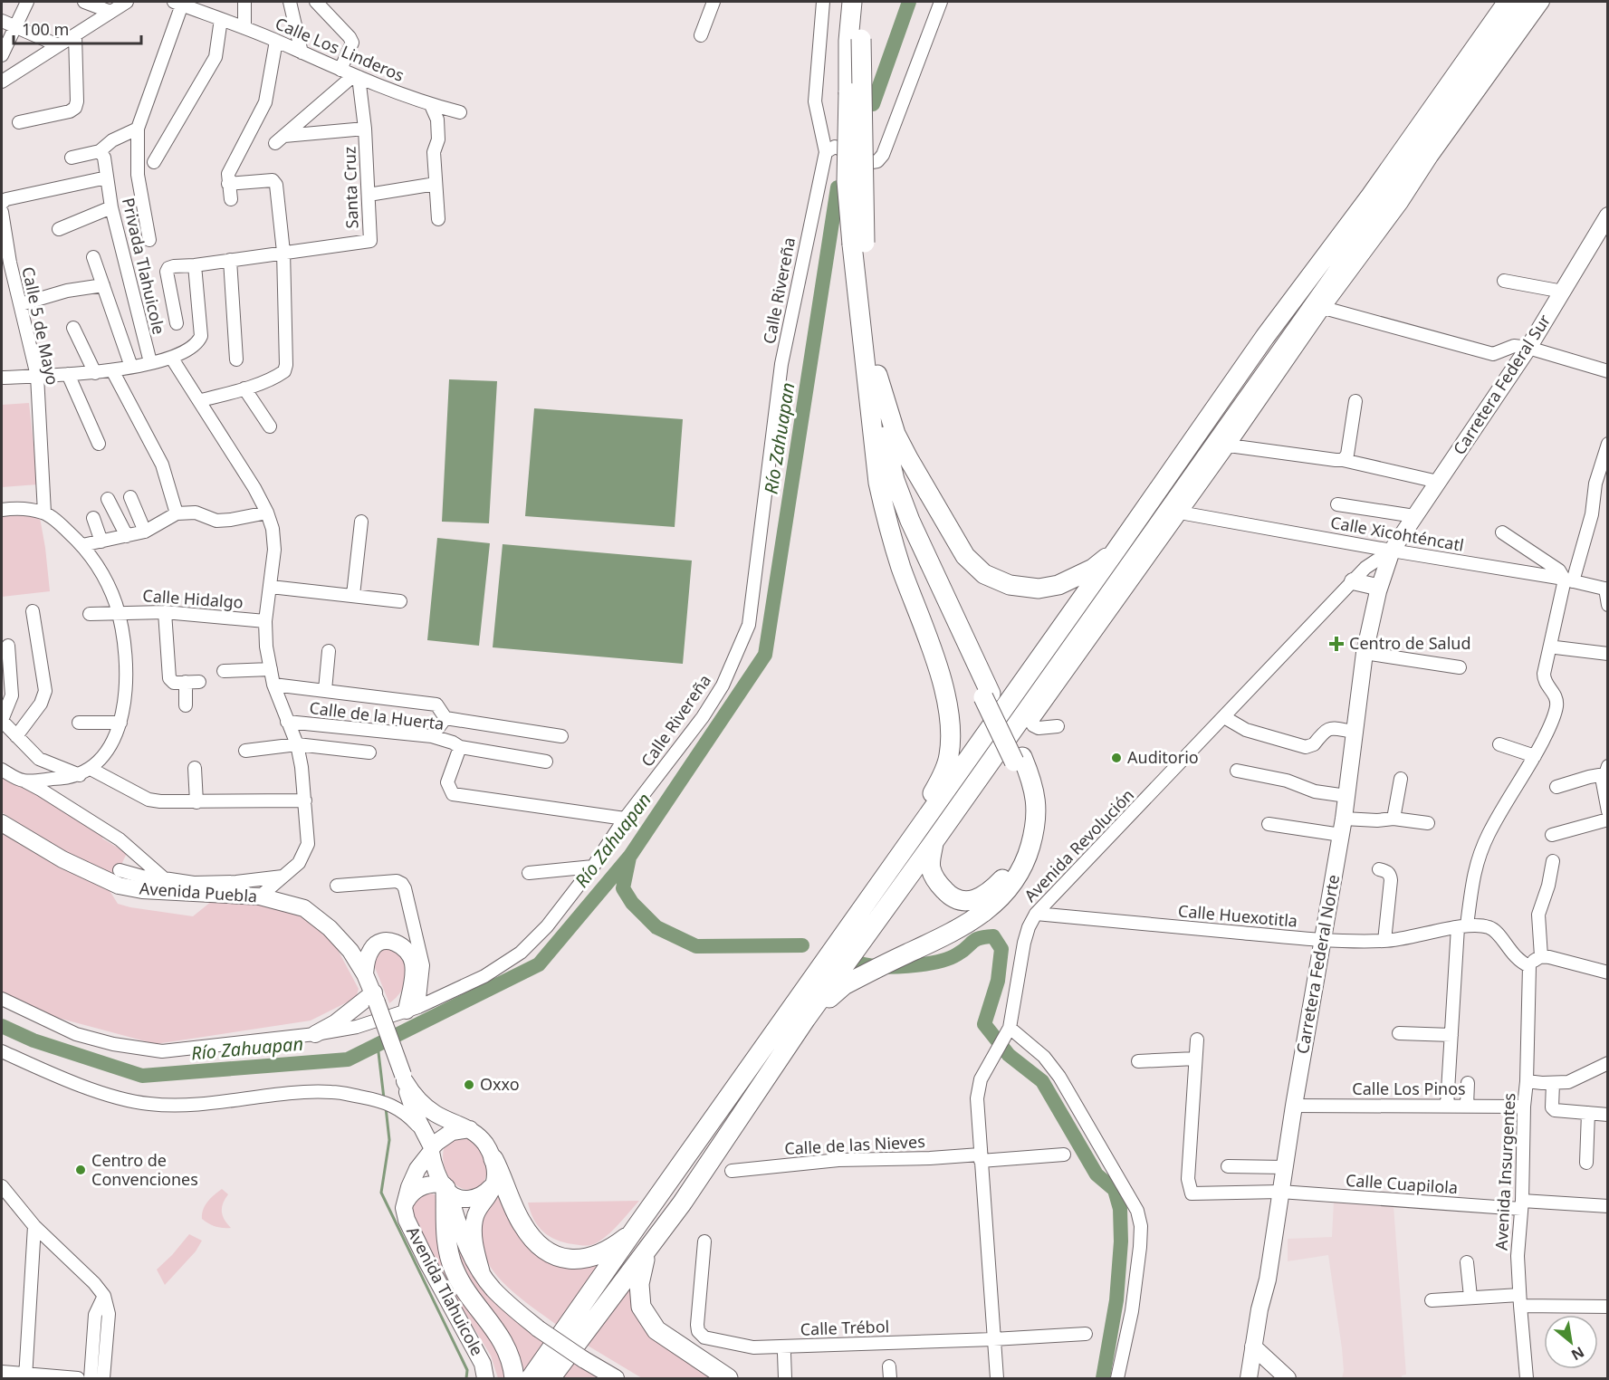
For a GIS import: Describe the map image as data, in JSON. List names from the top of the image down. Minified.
{"streets":{"main road":["Carretera Federal Sur","Avenida Puebla","Carretera Federal Norte","Avenida Tlahuicole"],"street":["Calle Los Linderos","Santa Cruz","Privada Tlahuicole","Calle Rivereña","Calle 5 de Mayo","Calle Xicohténcatl","Calle Hidalgo","Calle de la Huerta","Avenida Revolución","Calle Huexotitla","Calle Los Pinos","Calle de las Nieves","Avenida Insurgentes","Calle Cuapilola","Calle Trébol"]},"crossings":[["Calle Los Linderos","Santa Cruz"],["Carretera Federal Sur","Calle Xicohténcatl"],["Carretera Federal Sur","Avenida Revolución"],["Carretera Federal Sur","Carretera Federal Norte"],["Calle Xicohténcatl","Avenida Revolución"],["Calle Xicohténcatl","Carretera Federal Norte"],["Avenida Revolución","Calle Huexotitla"],["Avenida Revolución","Carretera Federal Norte"],["Avenida Revolución","Calle de las Nieves"],["Avenida Revolución","Calle Trébol"],["Calle Huexotitla","Carretera Federal Norte"],["Calle Huexotitla","Avenida Insurgentes"],["Carretera Federal Norte","Calle Los Pinos"],["Carretera Federal Norte","Calle Cuapilola"],["Calle Los Pinos","Avenida Insurgentes"],["Avenida Insurgentes","Calle Cuapilola"]],"water":["Río Zahuapan"],"places":{"health":["Centro de Salud"],"other":["Auditorio","Oxxo","Centro de Convenciones"]},"scale_bar":"100 m","north":"bottom right"}
